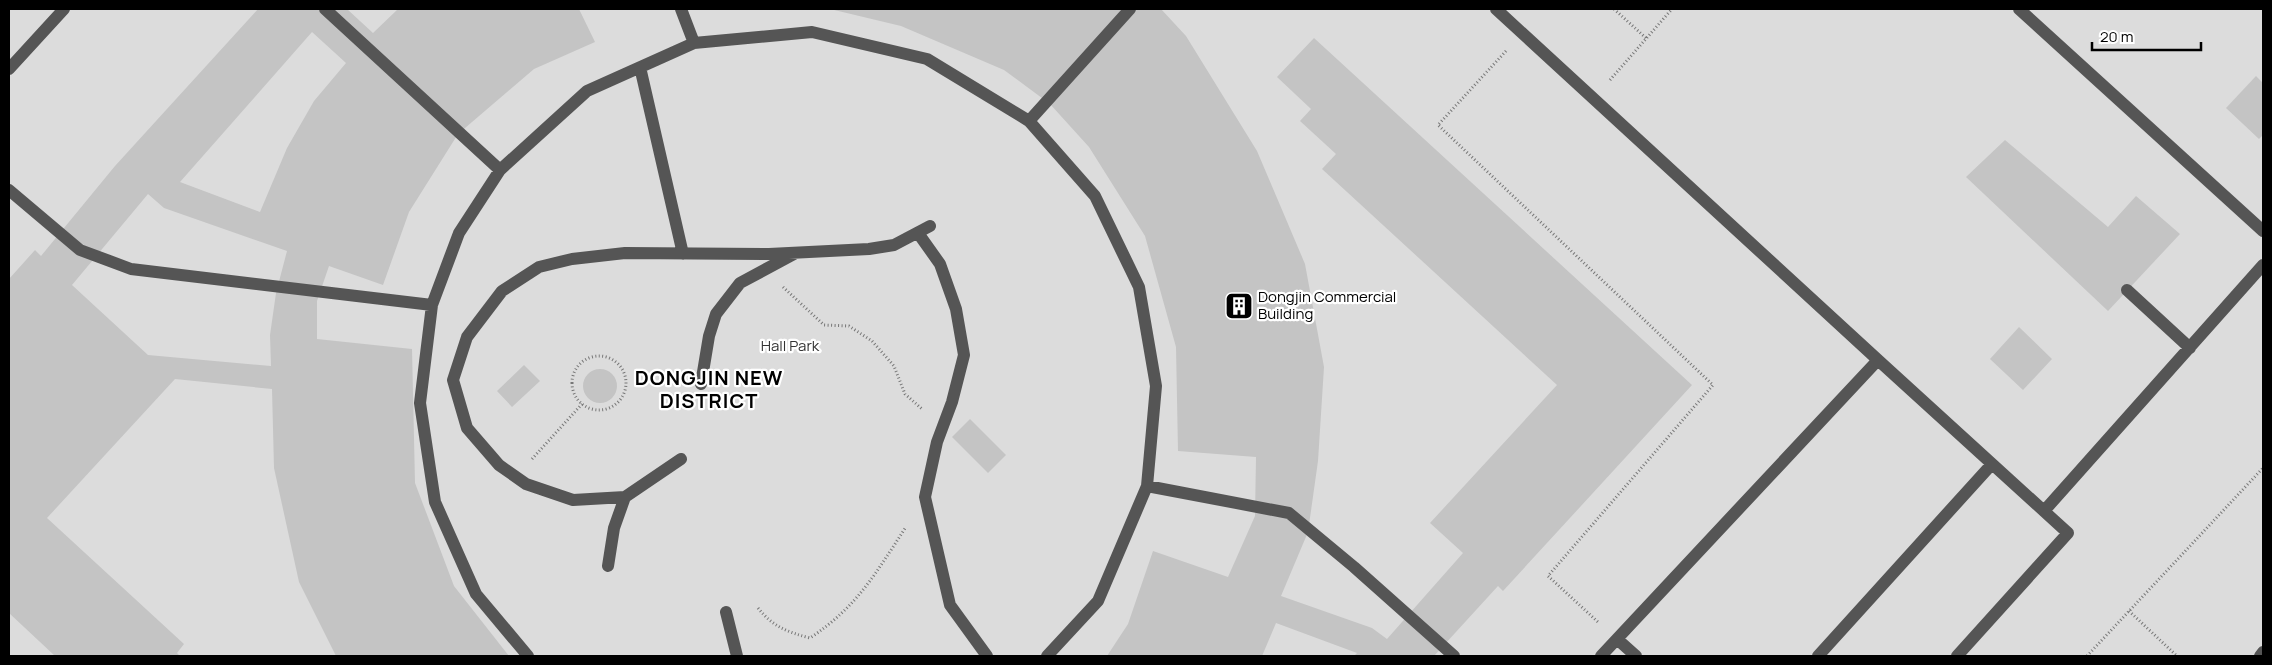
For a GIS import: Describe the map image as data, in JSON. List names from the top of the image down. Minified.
{"districts":["DONGJIN NEW DISTRICT"],"parks":["Hall Park"],"places":{"building":["Dongjin Commercial Building"]},"scale_bar":"20 m"}
